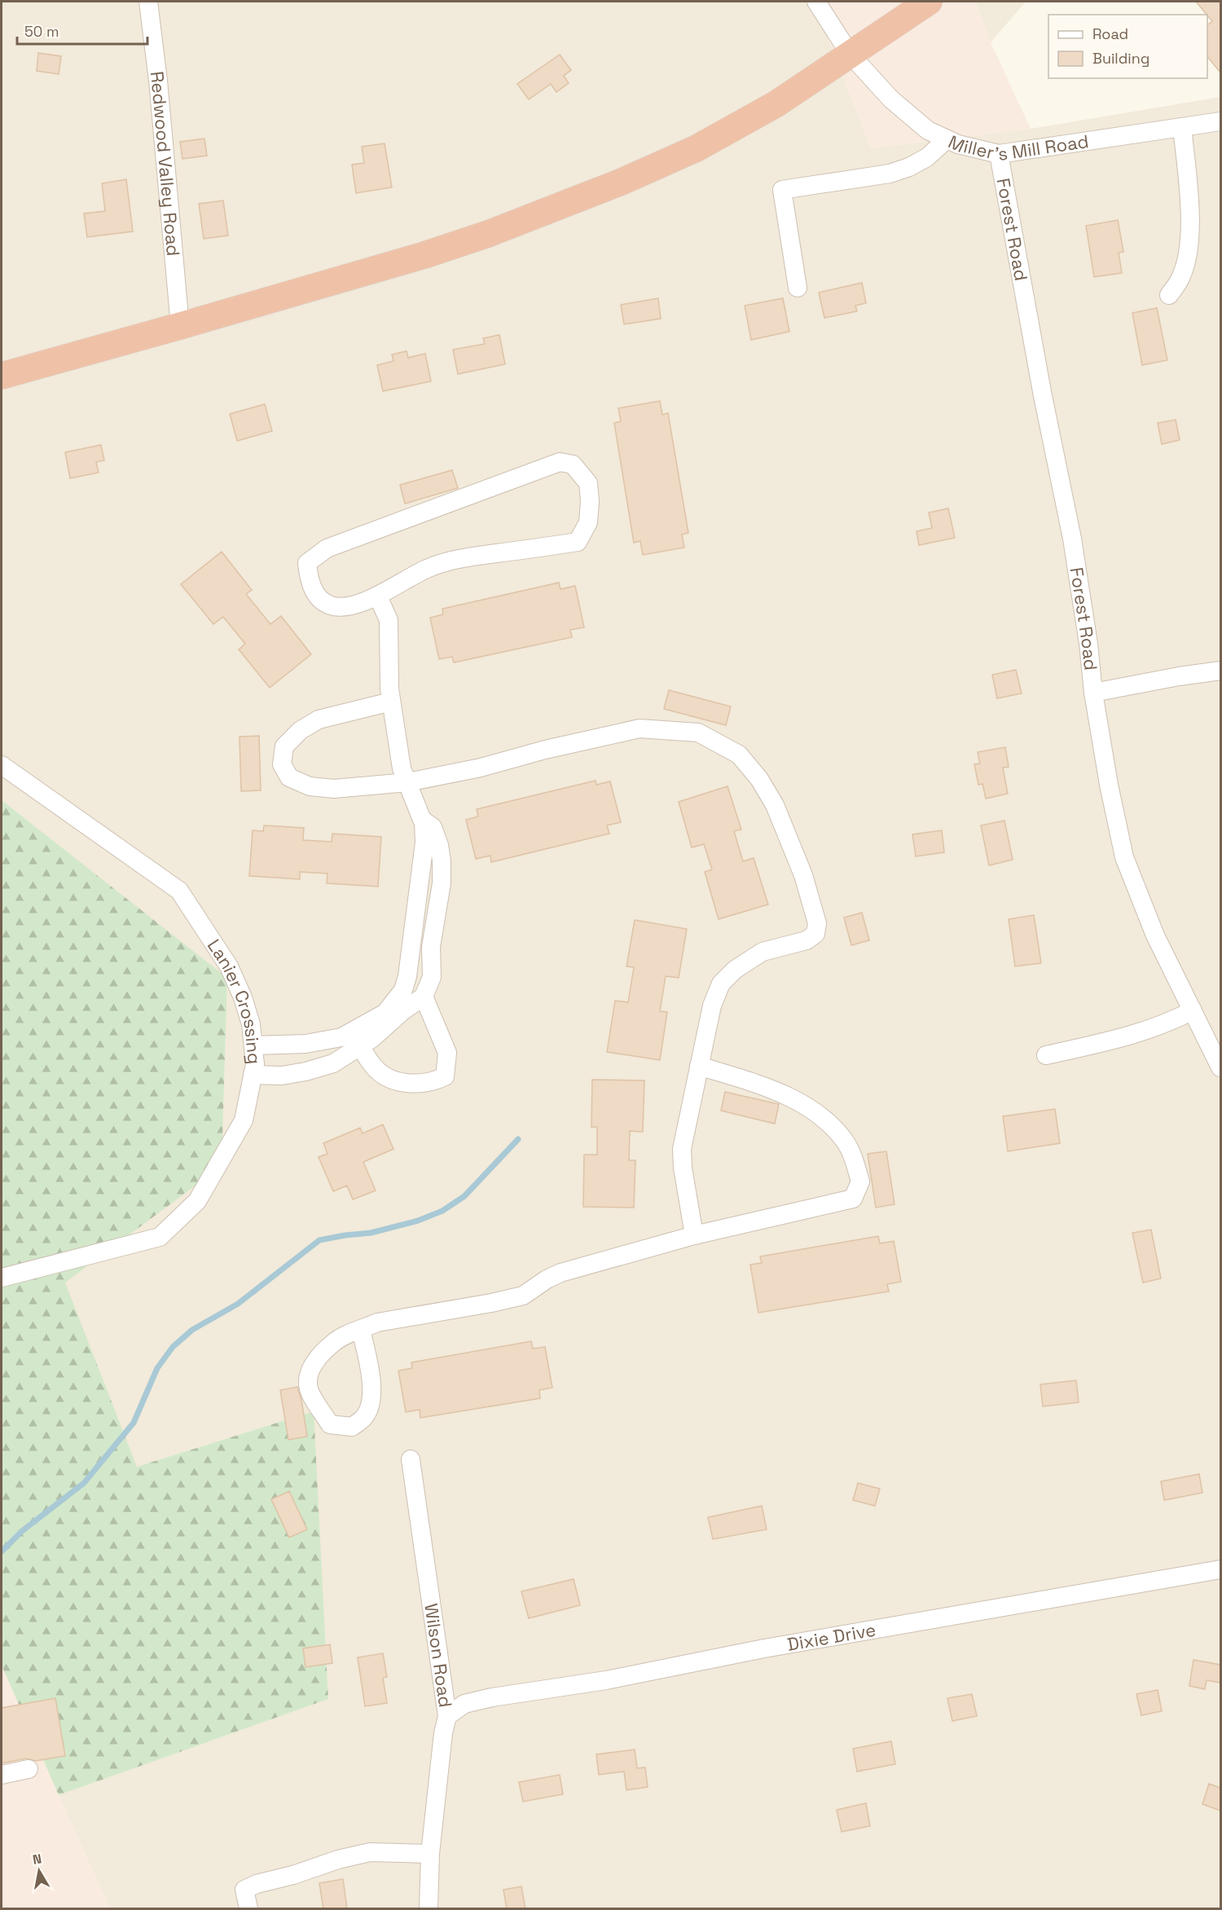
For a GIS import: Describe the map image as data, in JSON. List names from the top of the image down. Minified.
{"streets":{"street":["Miller's Mill Road","Redwood Valley Road","Forest Road","Lanier Crossing","Dixie Drive","Wilson Road"]},"crossings":[["Miller's Mill Road","Forest Road"],["Dixie Drive","Wilson Road"]],"legend":["Road","Building"],"scale_bar":"50 m","north":"top"}
